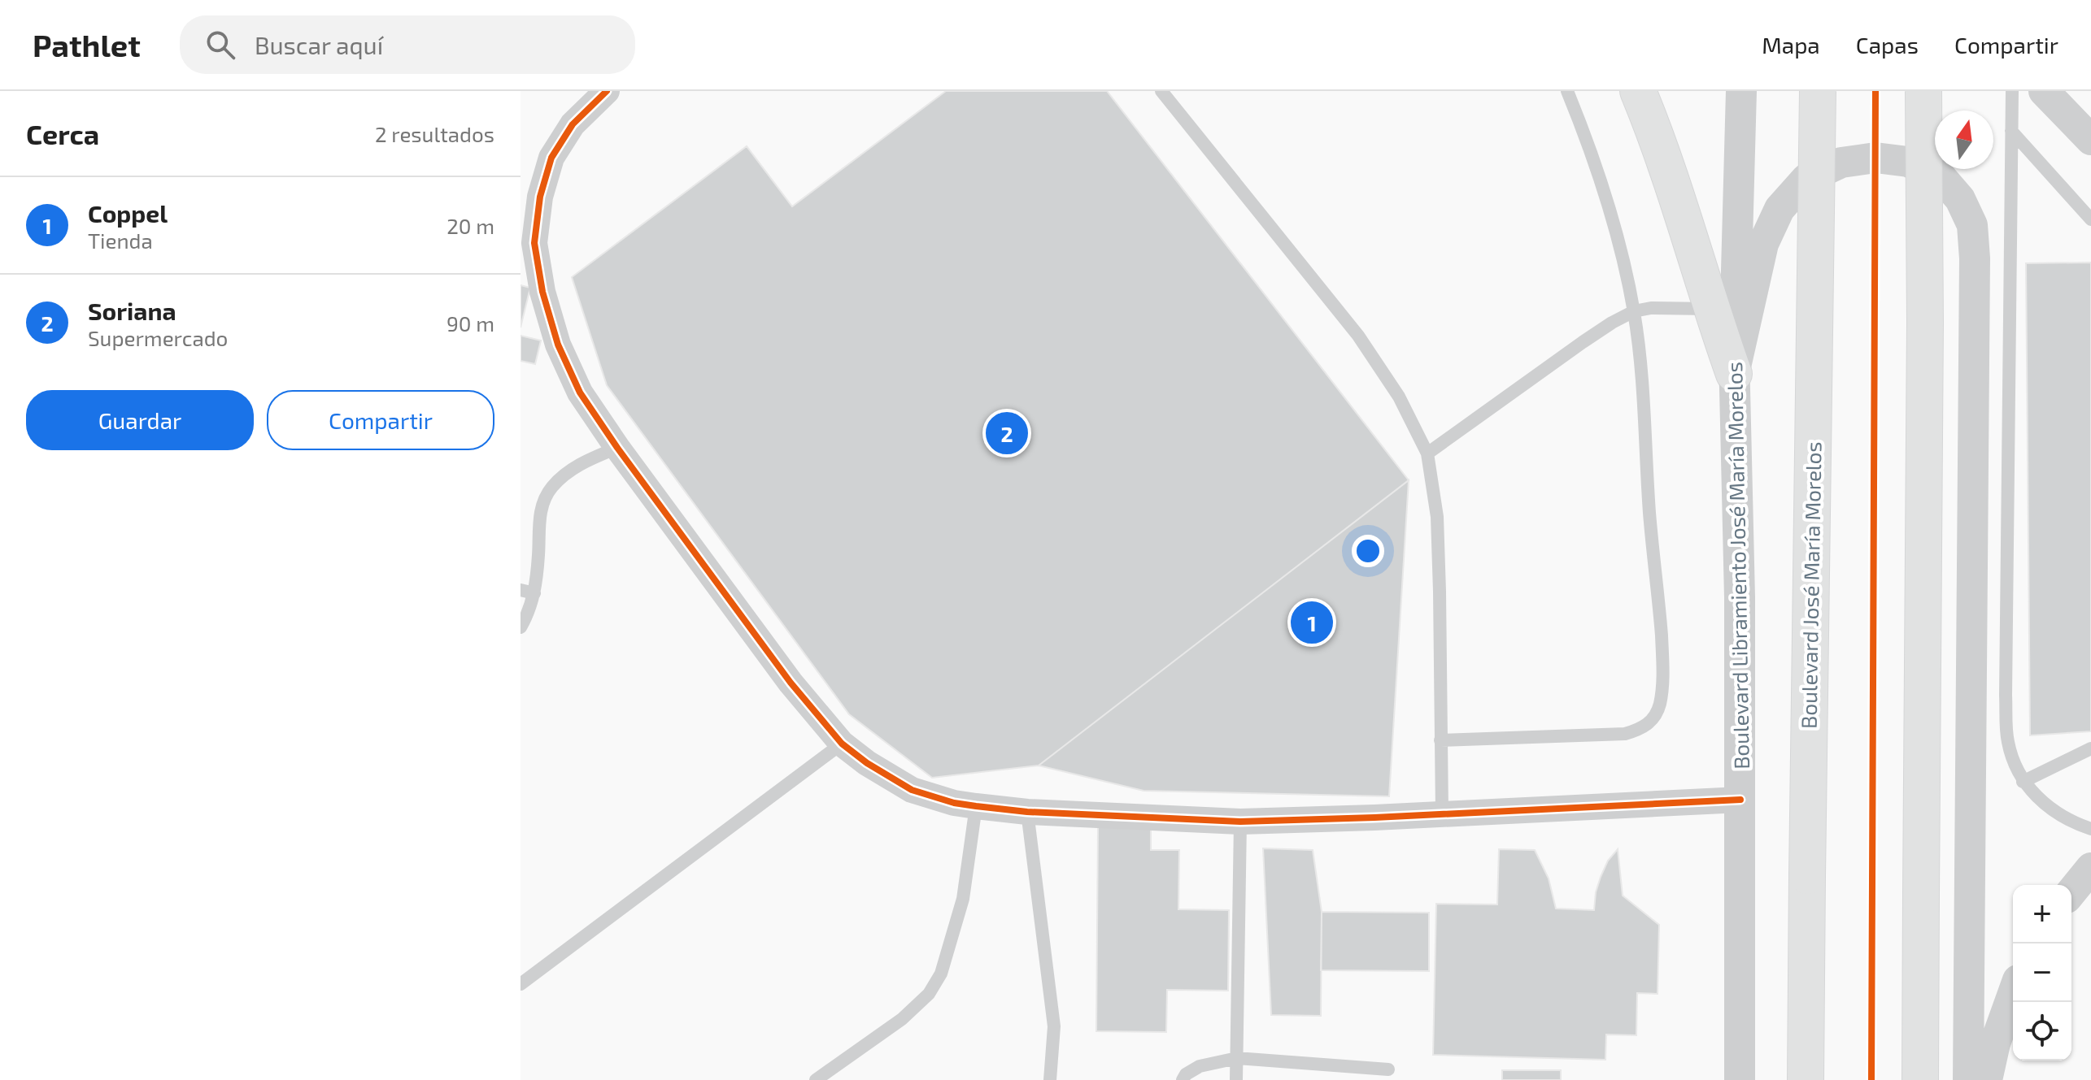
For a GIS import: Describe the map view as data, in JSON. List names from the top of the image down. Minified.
{"streets":{"main road":["Boulevard José María Morelos"],"street":["Boulevard Libramiento José María Morelos"]},"north":"top","page":{"header":"Pathlet","search":"Buscar aquí","nav":["Mapa","Capas","Compartir"],"heading":["Cerca","2 resultados"],"list":[{"mark":"1","name":"Coppel","note":"Tienda","value":"20 m"},{"mark":"2","name":"Soriana","note":"Supermercado","value":"90 m"}],"buttons":["Guardar","Compartir"],"pins":["2","1"],"map_buttons":["+","−"]}}
